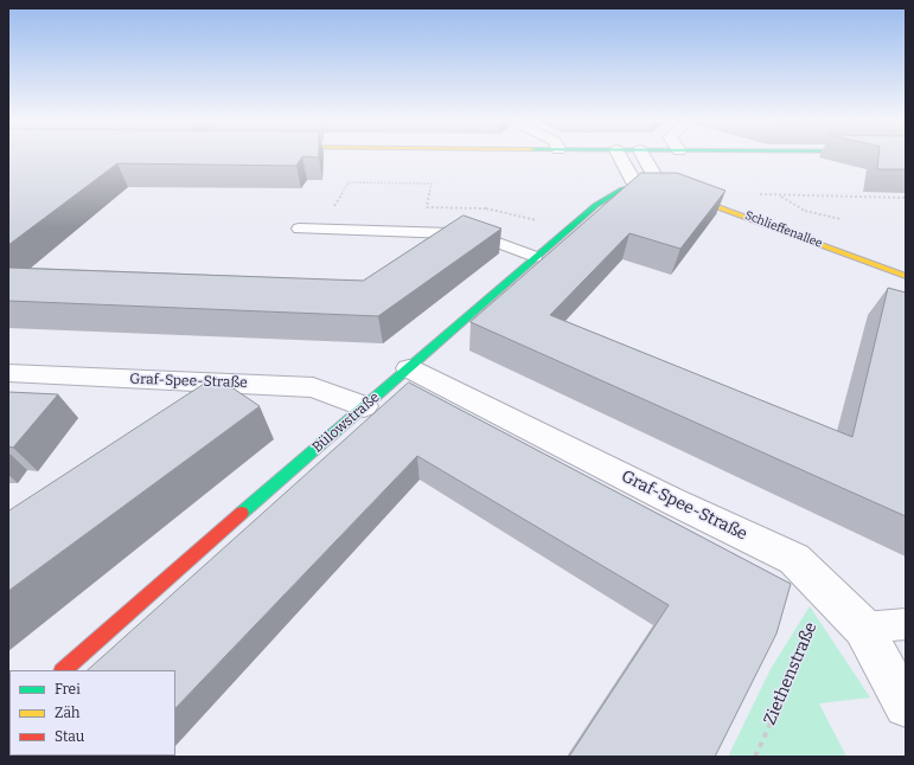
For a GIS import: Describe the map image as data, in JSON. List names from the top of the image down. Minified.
{"streets":{"street":["Schlieffenallee","Graf-Spee-Straße","Bülowstraße"],"path":["Ziethenstraße"]},"crossings":[["Schlieffenallee","Bülowstraße"],["Graf-Spee-Straße","Bülowstraße"],["Graf-Spee-Straße","Ziethenstraße"]],"legend":["Frei","Zäh","Stau"]}
